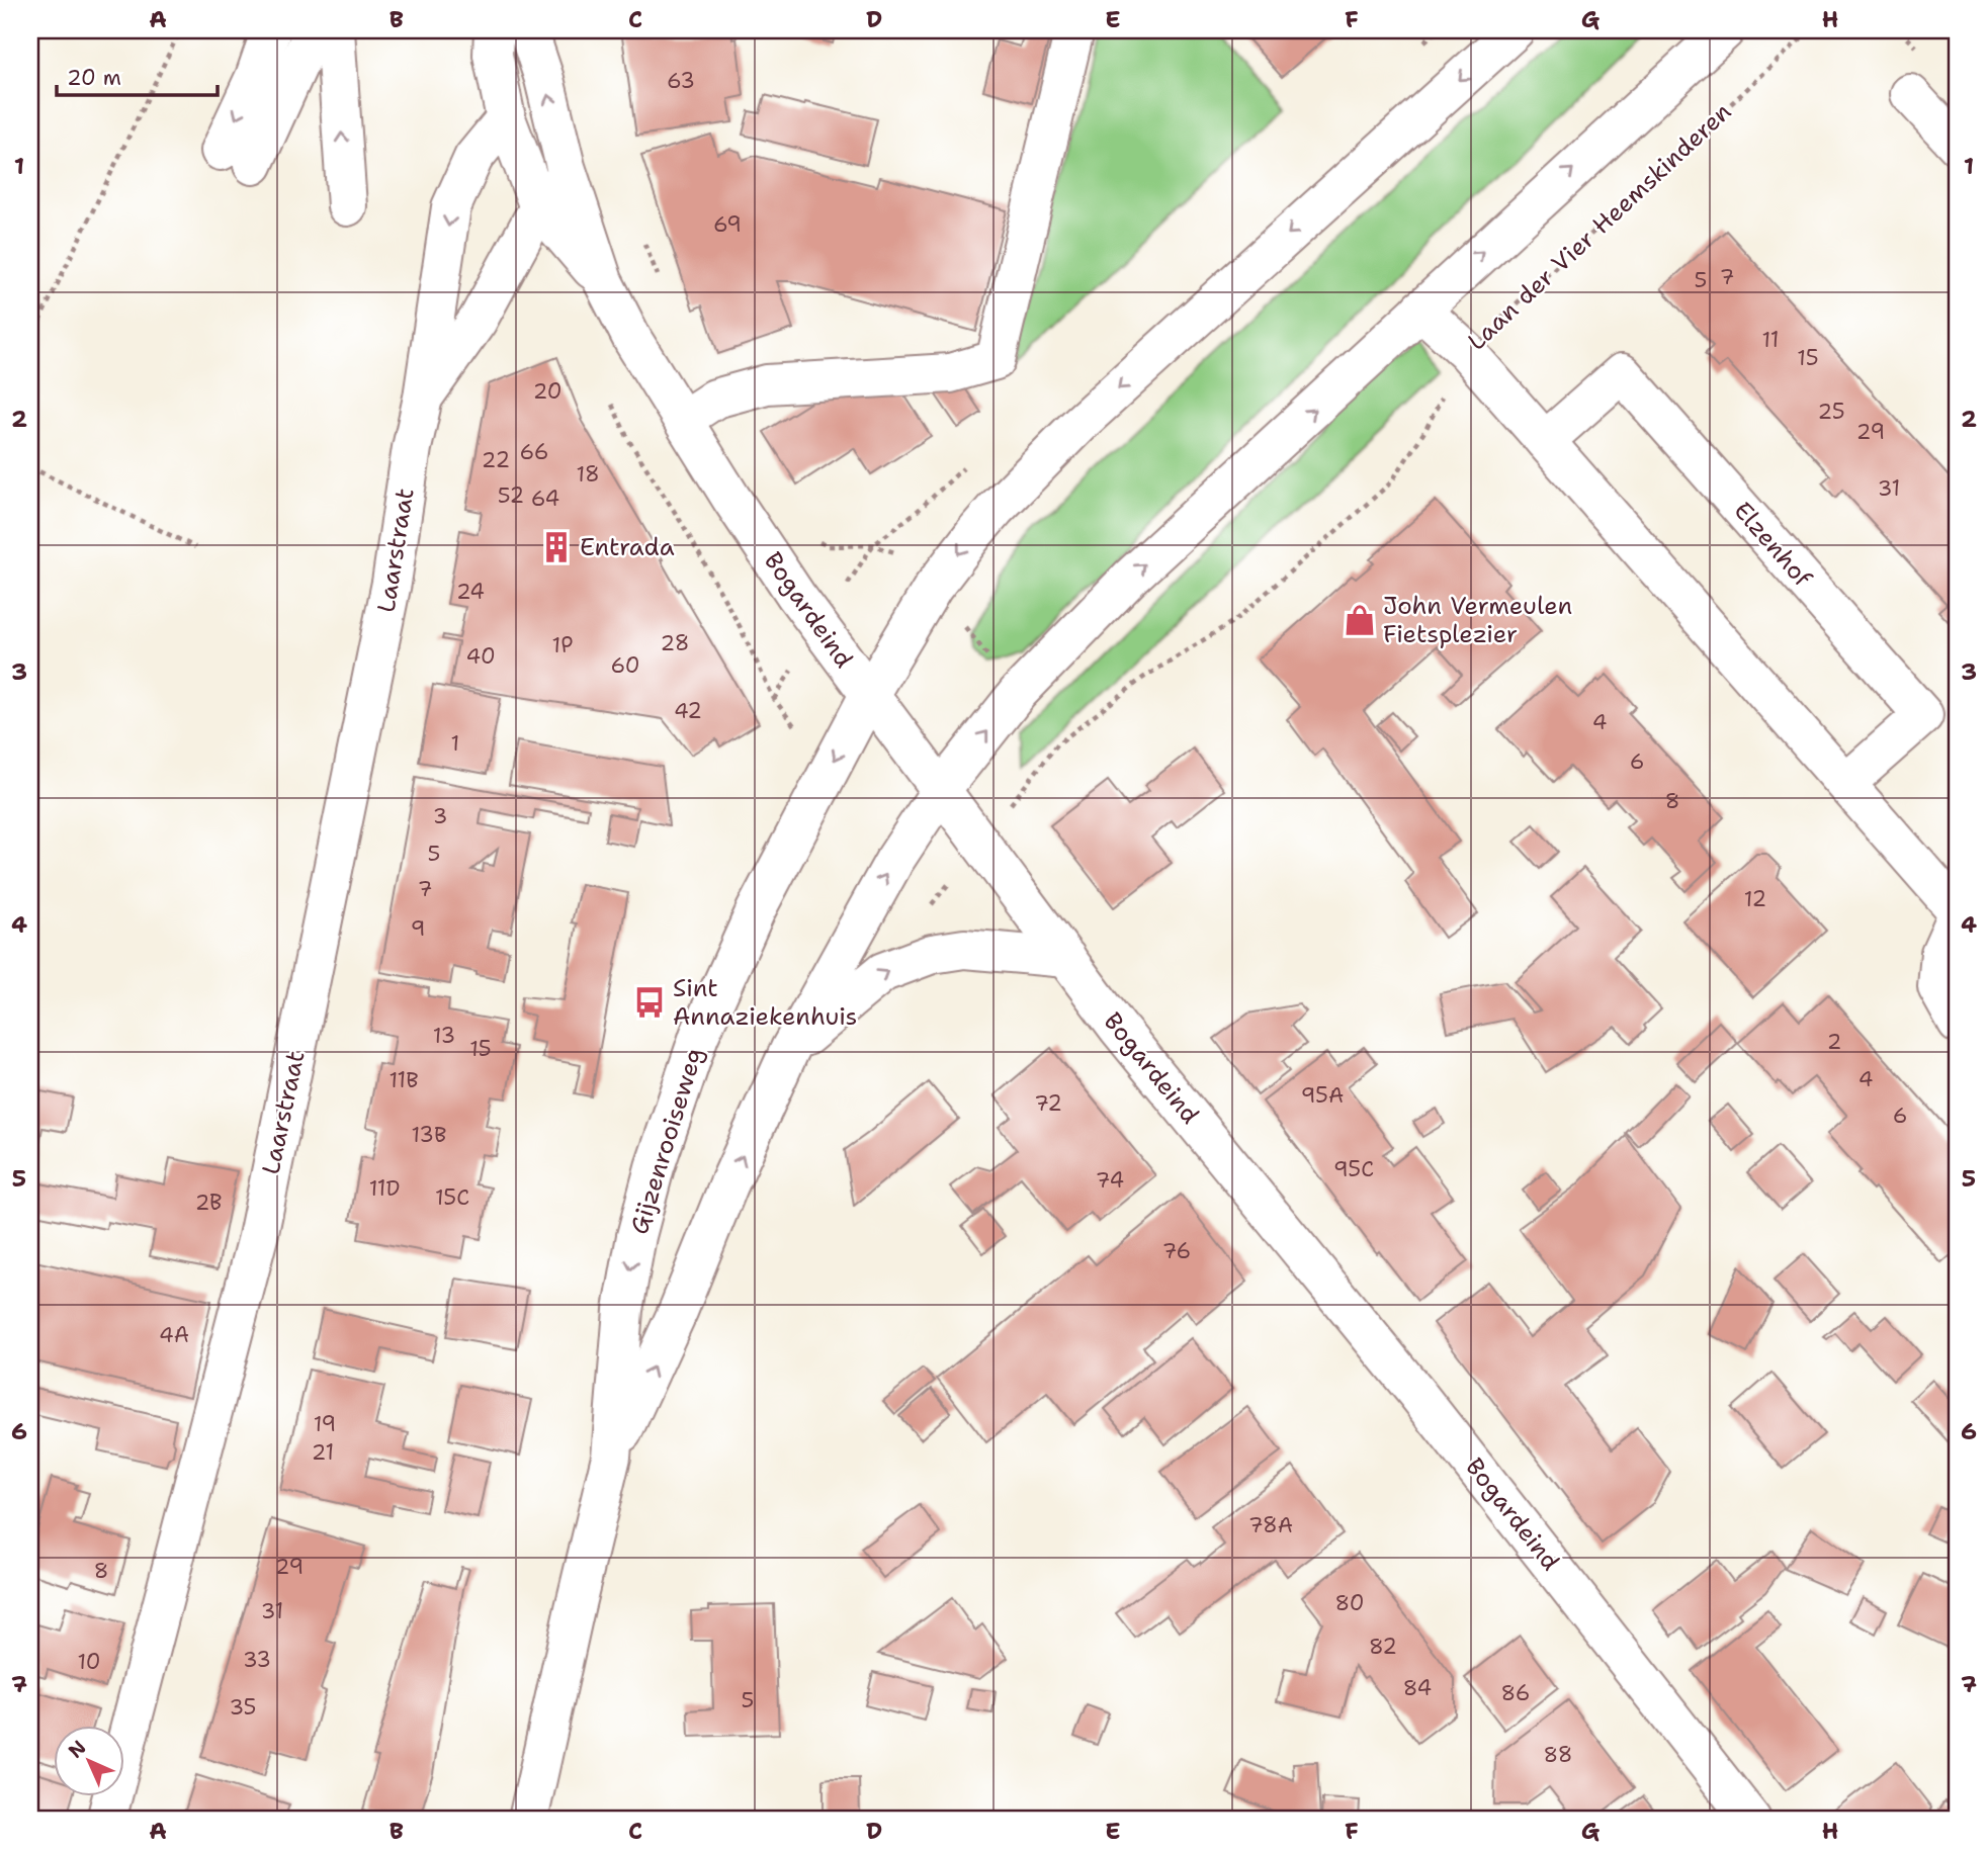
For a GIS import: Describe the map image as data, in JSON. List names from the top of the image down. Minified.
{"streets":{"street":["Elzenhof","Laarstraat","Bogardeind","Gijzenrooiseweg"],"path":["Laan der Vier Heemskinderen"]},"crossings":[["Laan der Vier Heemskinderen","Bogardeind"],["Laarstraat","Bogardeind"],["Bogardeind","Gijzenrooiseweg"]],"places":{"building":["Entrada"],"shop":["John Vermeulen Fietsplezier"],"bus stop":["Sint Annaziekenhuis"]},"house_numbers":["63","69","7","5","11","15","20","25","29","66","22","18","31","52","64","24","28","1P","40","60","42","4","1","6","8","3","5","7","12","9","13","2","15","4","11B","95A","72","6","13B","95C","74","11D","15C","2B","76","4A","19","21","78A","29","8","80","31","82","33","10","84","86","5","35","88"],"scale_bar":"20 m","north":"top left","grid":{"columns":["A","B","C","D","E","F","G","H"],"rows":["1","2","3","4","5","6","7"]}}
